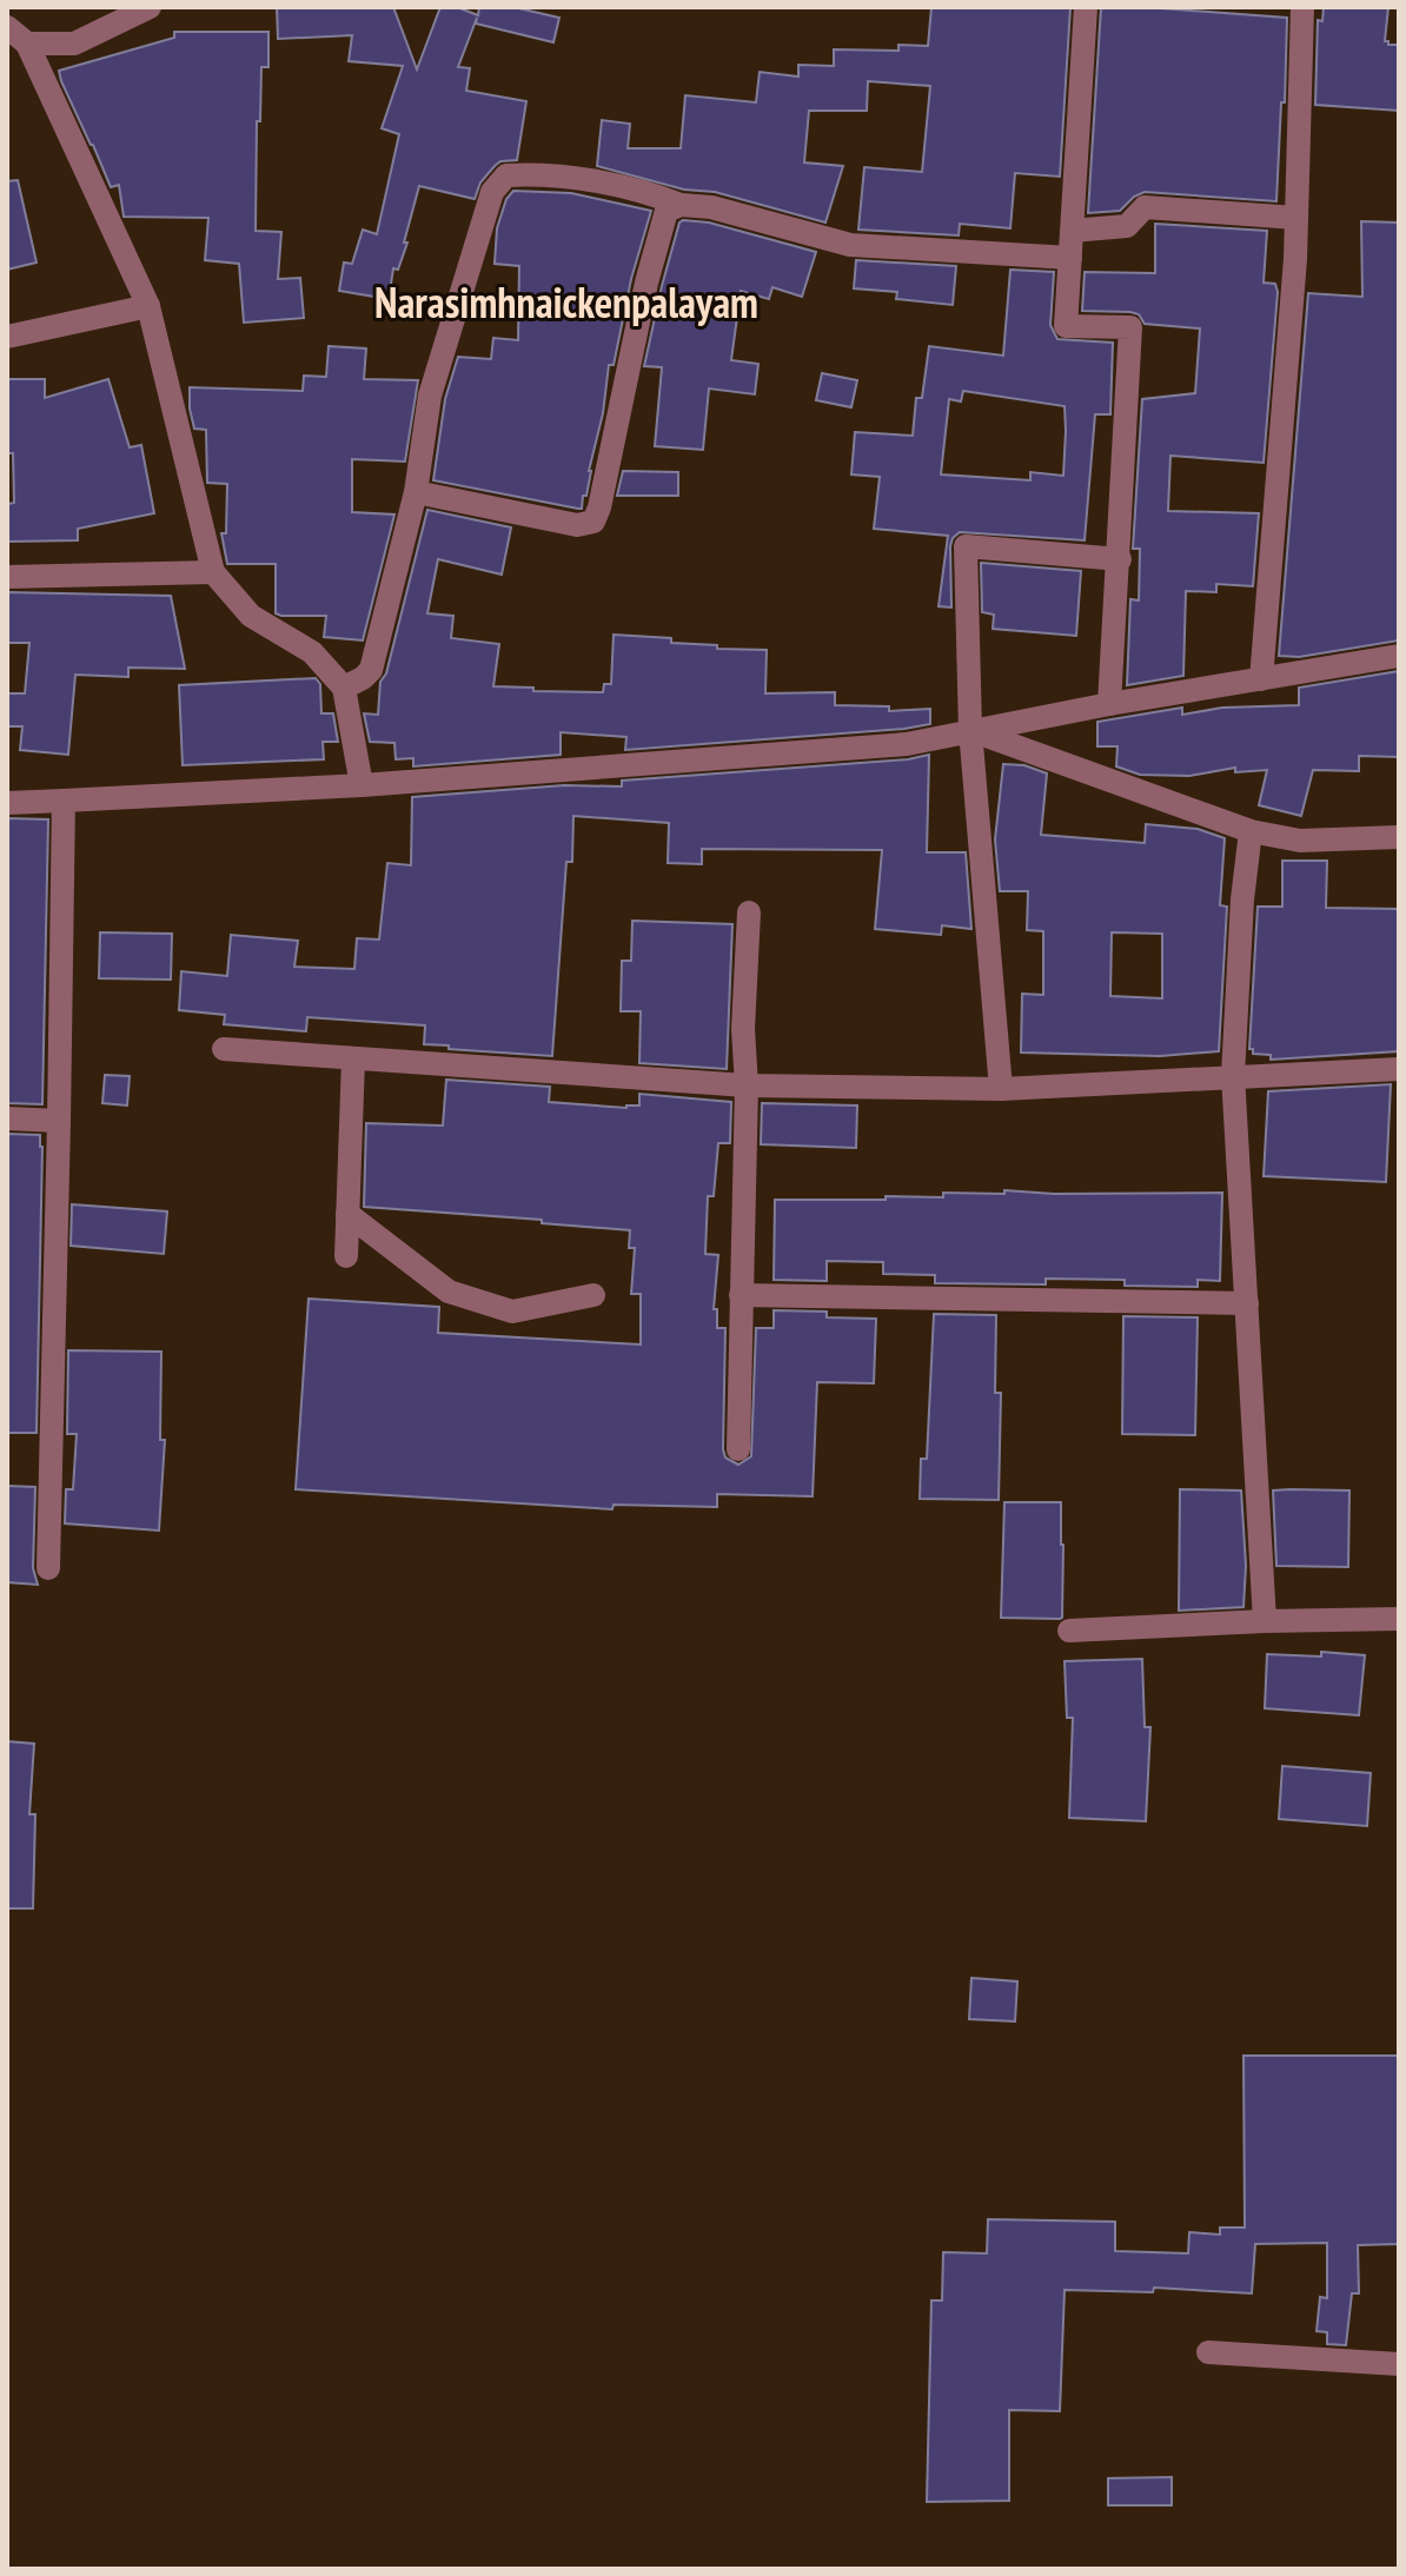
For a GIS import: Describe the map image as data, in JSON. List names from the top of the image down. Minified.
{"districts":["Narasimhnaickenpalayam"]}
